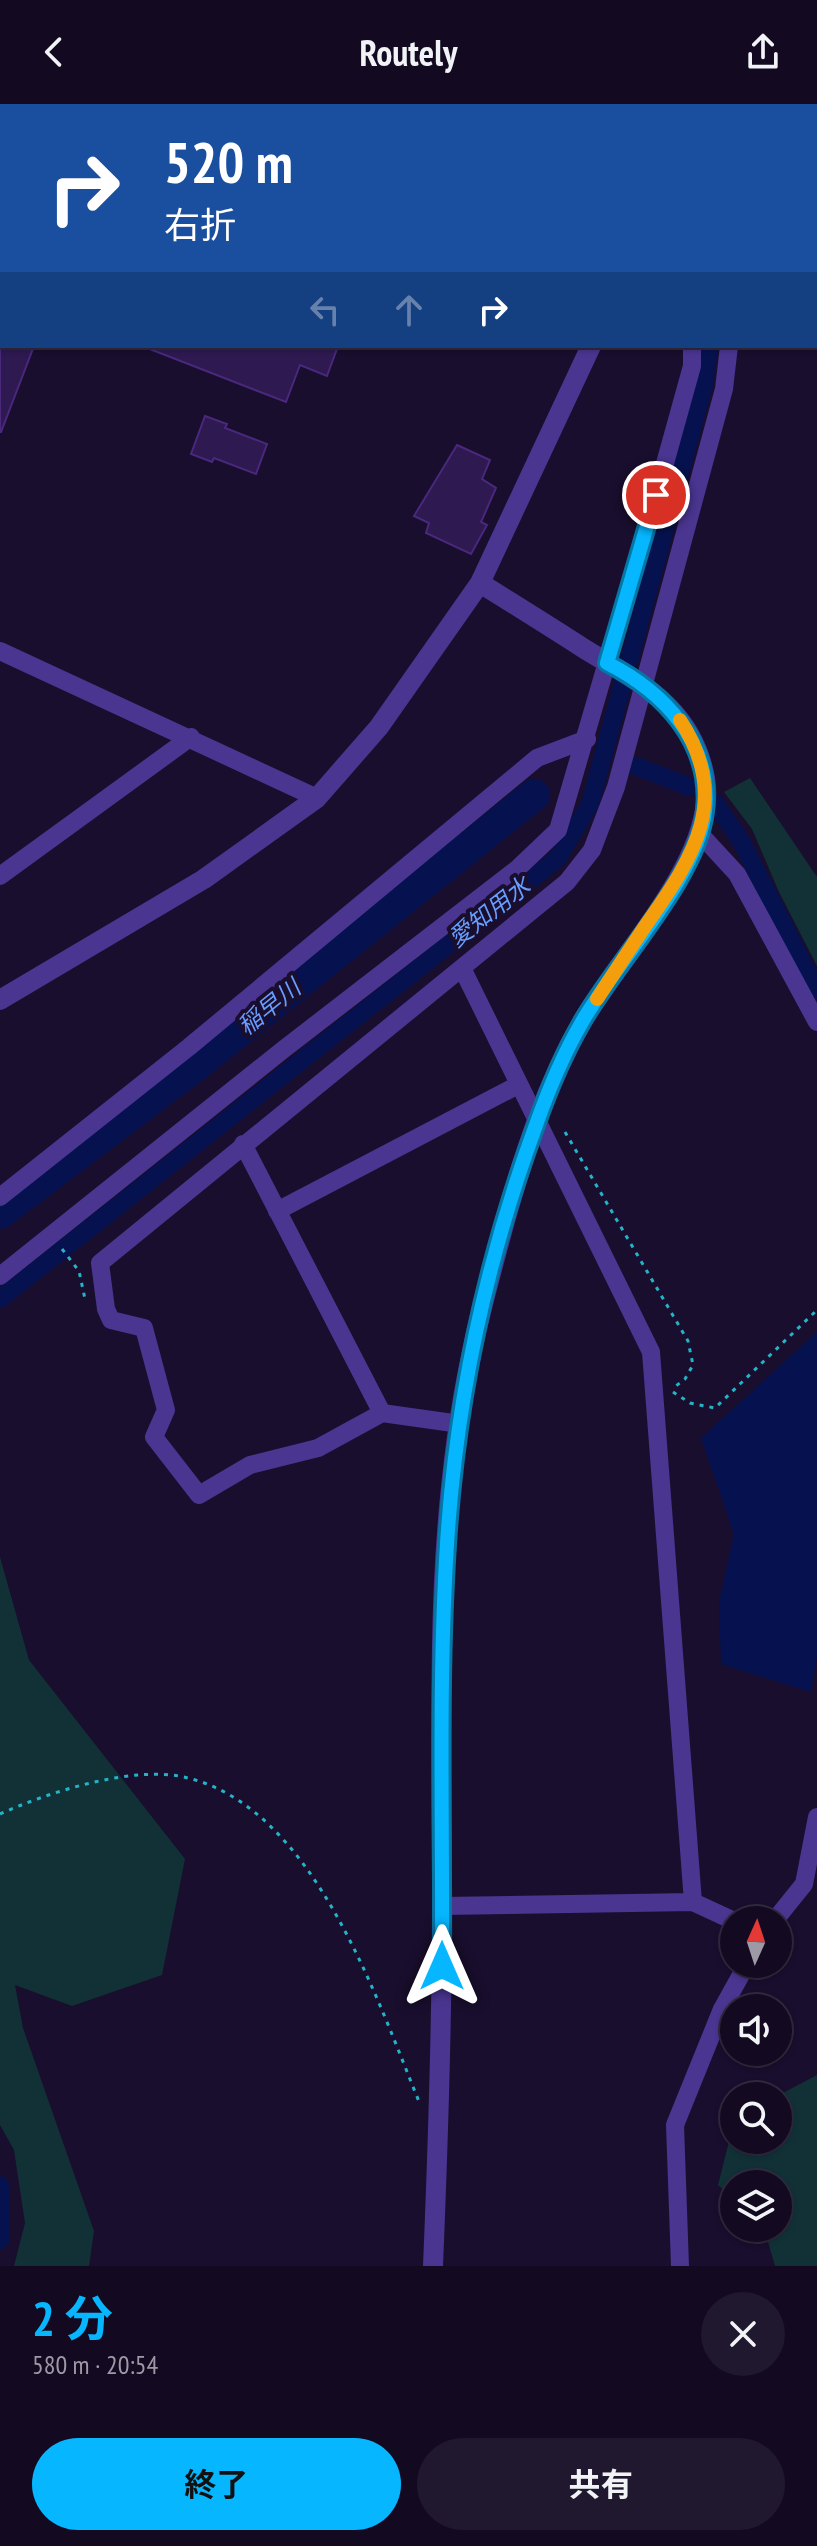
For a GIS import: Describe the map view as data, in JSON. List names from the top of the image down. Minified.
{"water":["愛知用水","稲早川"],"north":"top","page":{"header":"Routely","turn":["520 m","右折"],"heading":["2 分","580 m · 20:54"],"buttons":["終了","共有"]}}
